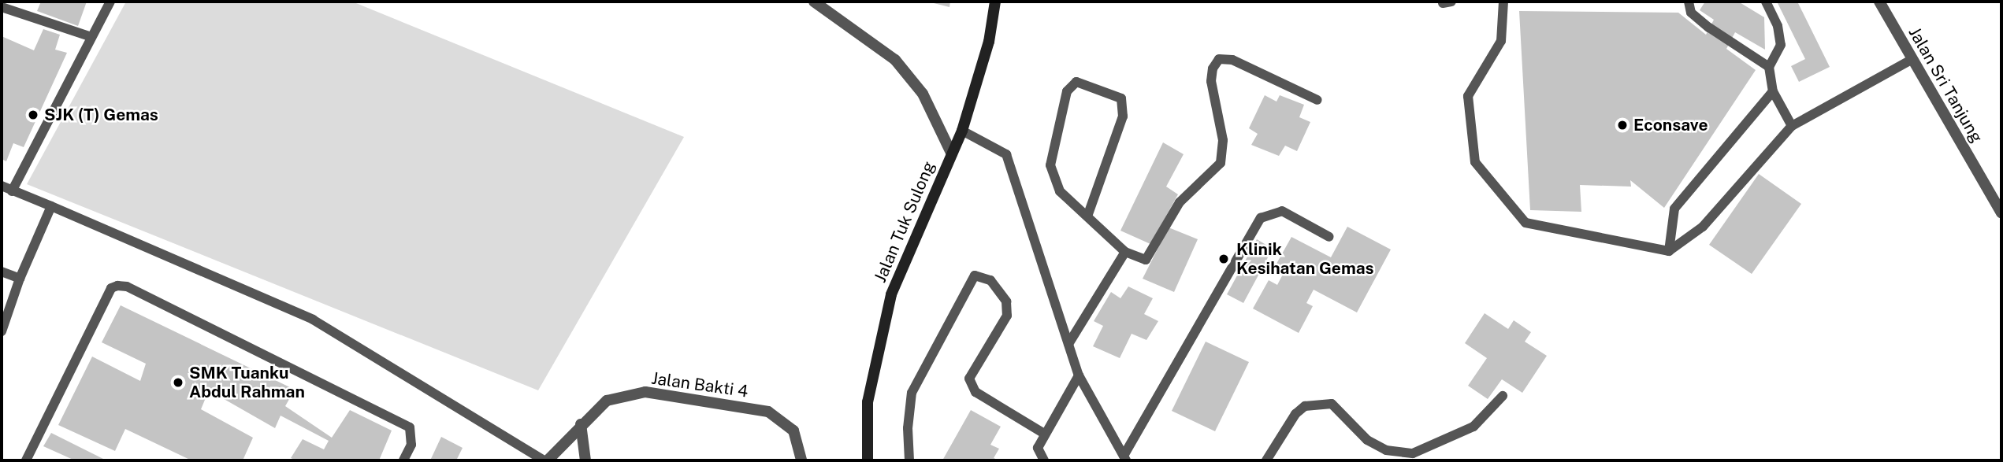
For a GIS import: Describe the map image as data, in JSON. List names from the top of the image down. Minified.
{"streets":{"street":["Jalan Sri Tanjung","Jalan Tuk Sulong","Jalan Bakti 4"]},"places":["SJK (T) Gemas","Econsave","Klinik Kesihatan Gemas","SMK Tuanku Abdul Rahman"]}
